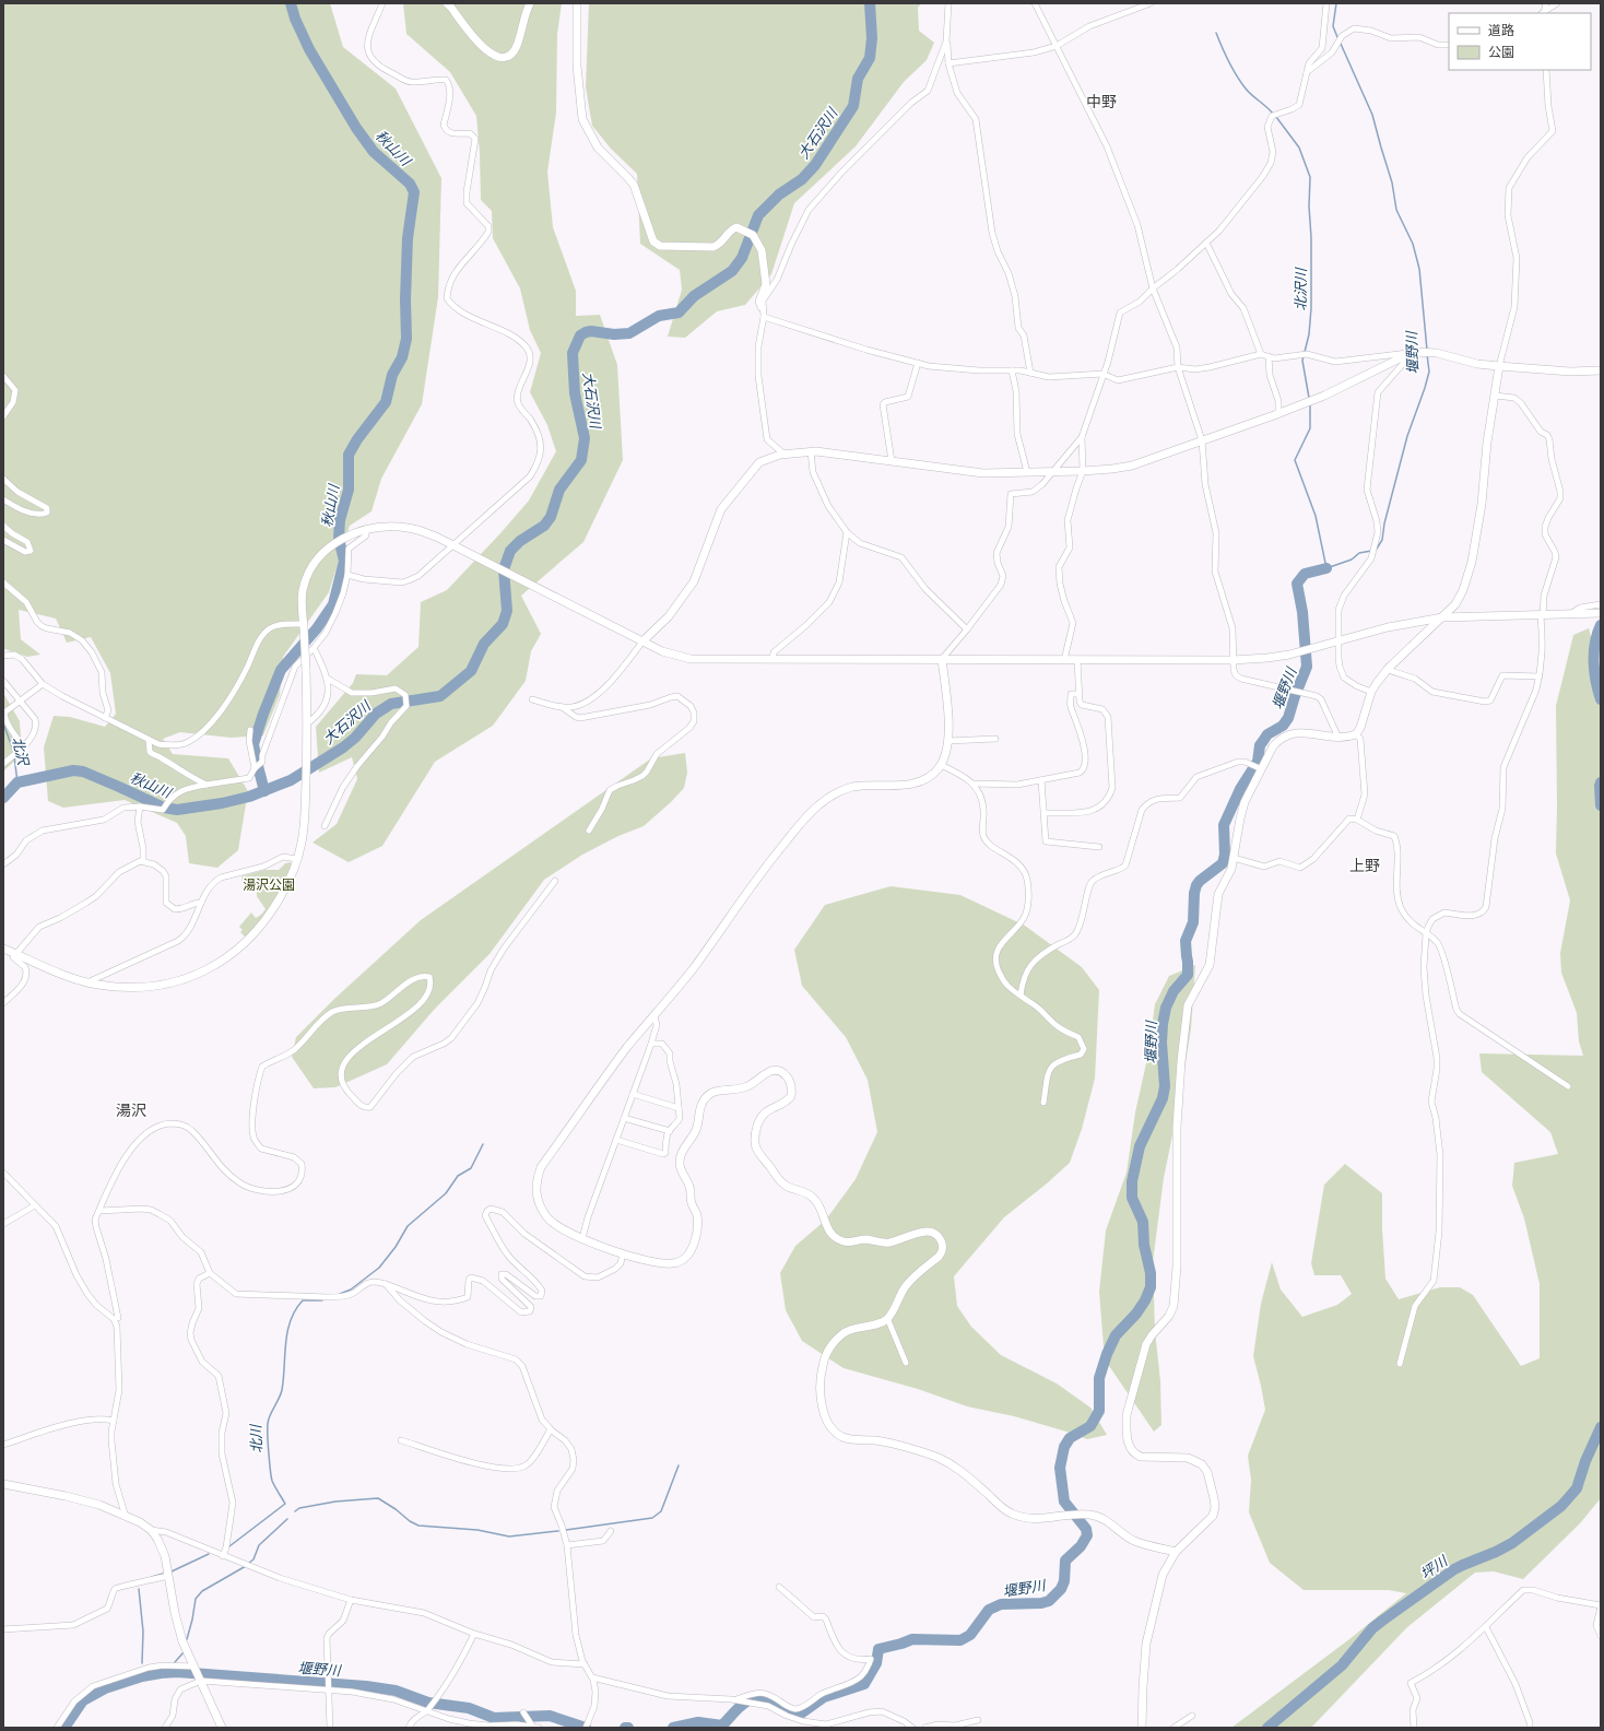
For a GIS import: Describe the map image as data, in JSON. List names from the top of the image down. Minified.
{"districts":["中野","上野","湯沢"],"water":["大石沢川","秋山川","北沢川","堰野川","北沢","北川","坪川"],"parks":["湯沢公園"],"legend":["道路","公園"]}
